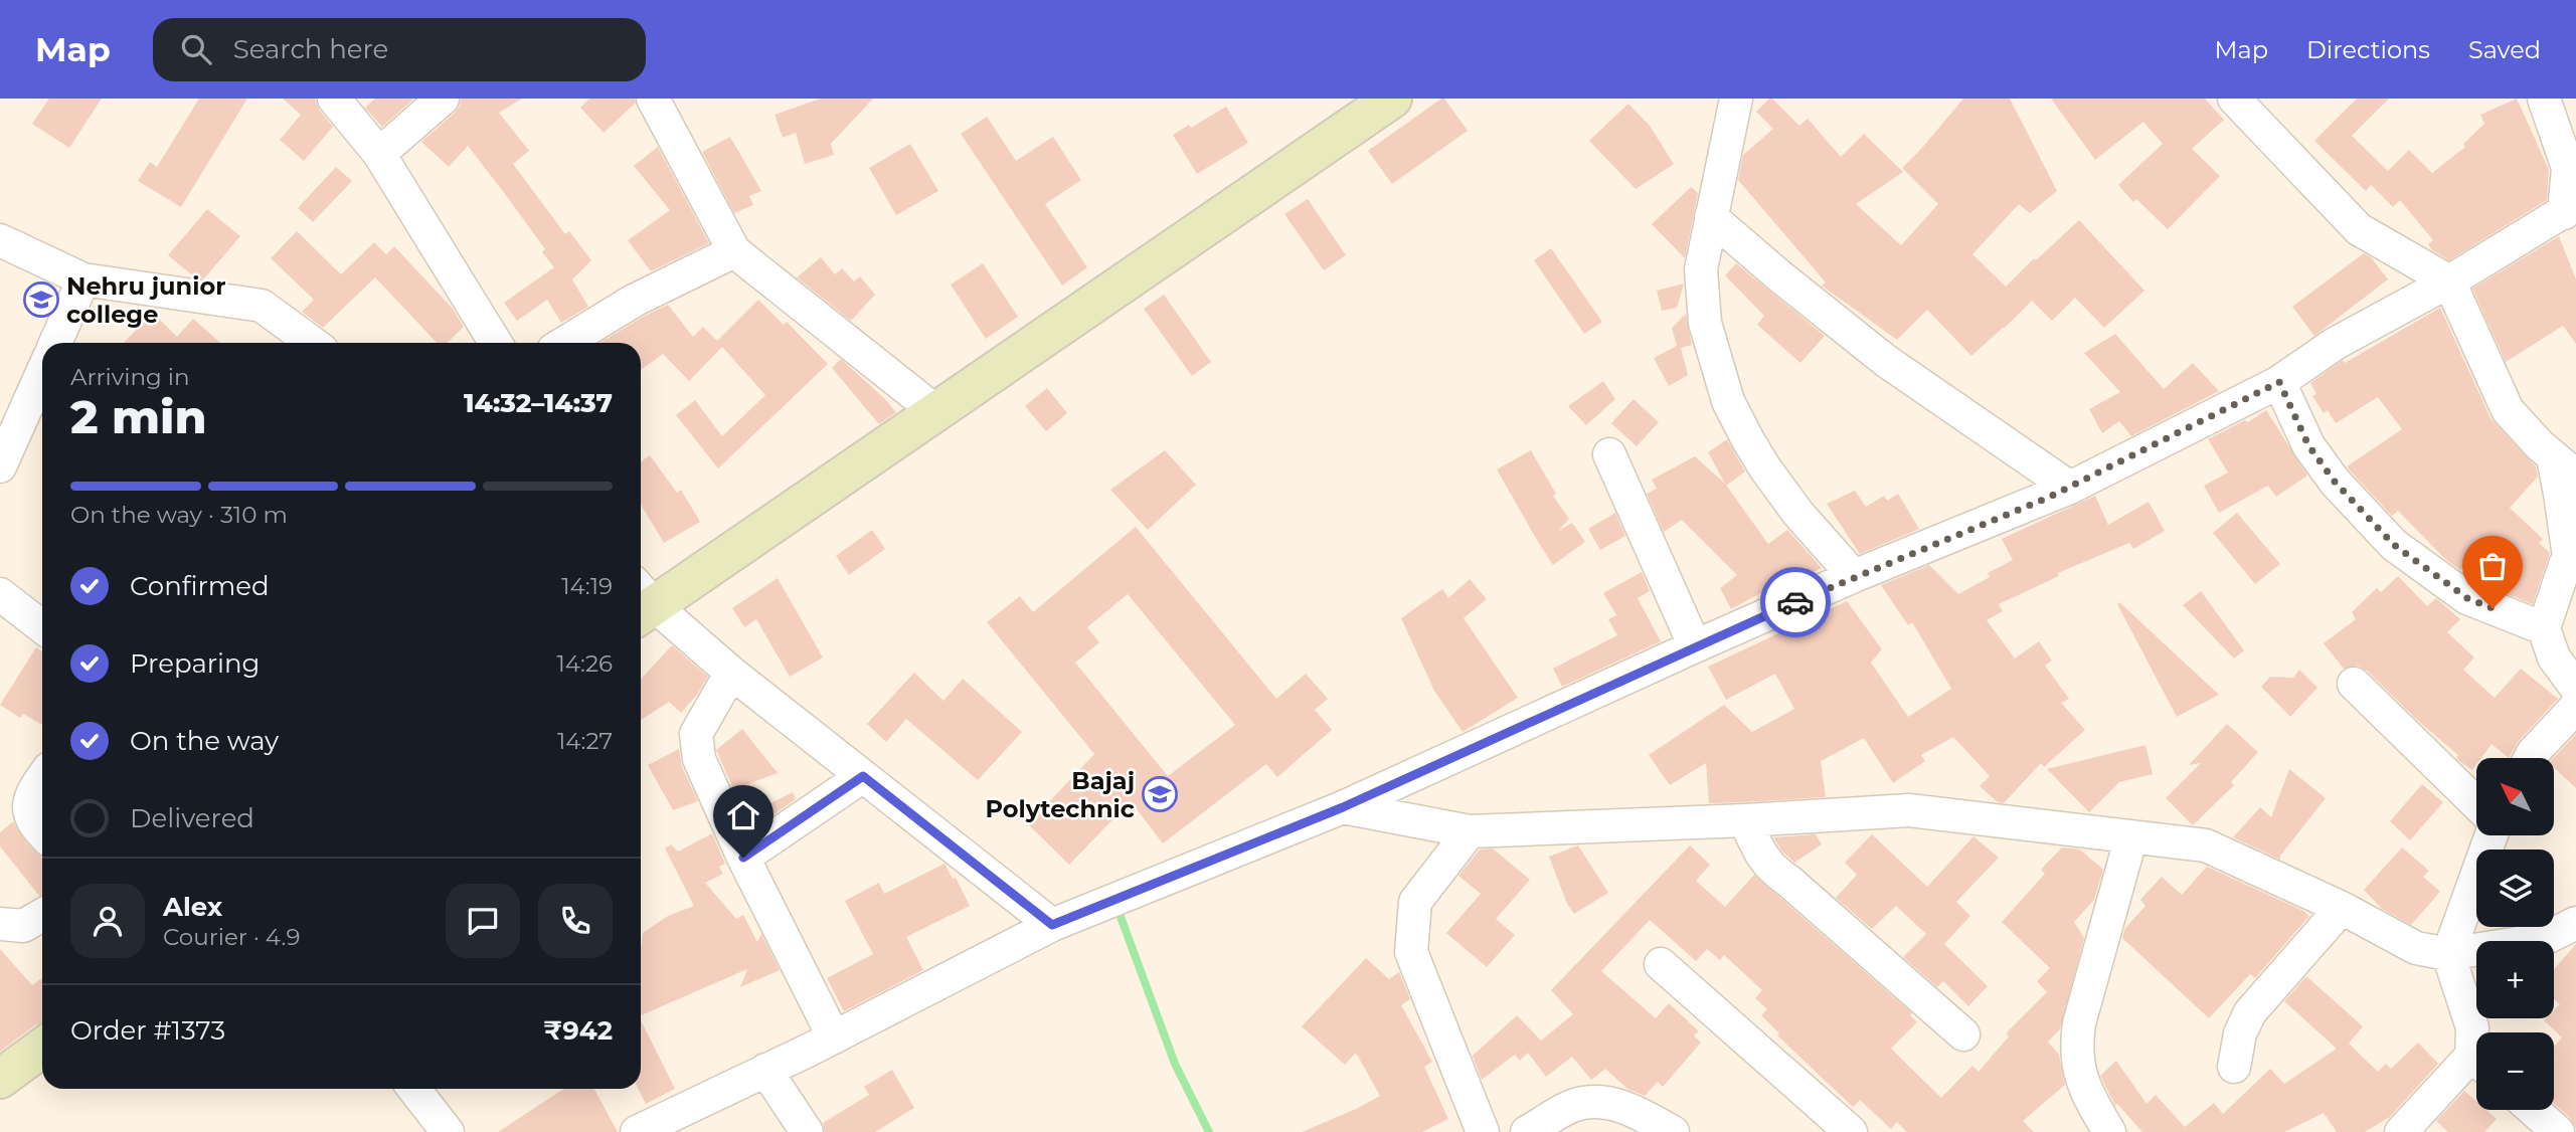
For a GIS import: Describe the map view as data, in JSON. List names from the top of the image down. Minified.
{"places":{"school or university":["Nehru junior college","Bajaj Polytechnic"]},"north":"top left","page":{"header":"Map","search":"Search here","nav":["Map","Directions","Saved"],"heading":["2 min","Arriving in","14:32–14:37"],"panel":["Alex","Courier · 4.9","Order #1373","₹942"],"bar":"On the way · 310 m","list":[["Confirmed","14:19"],["Preparing","14:26"],["On the way","14:27"],"Delivered"],"map_buttons":["+","−"]}}
